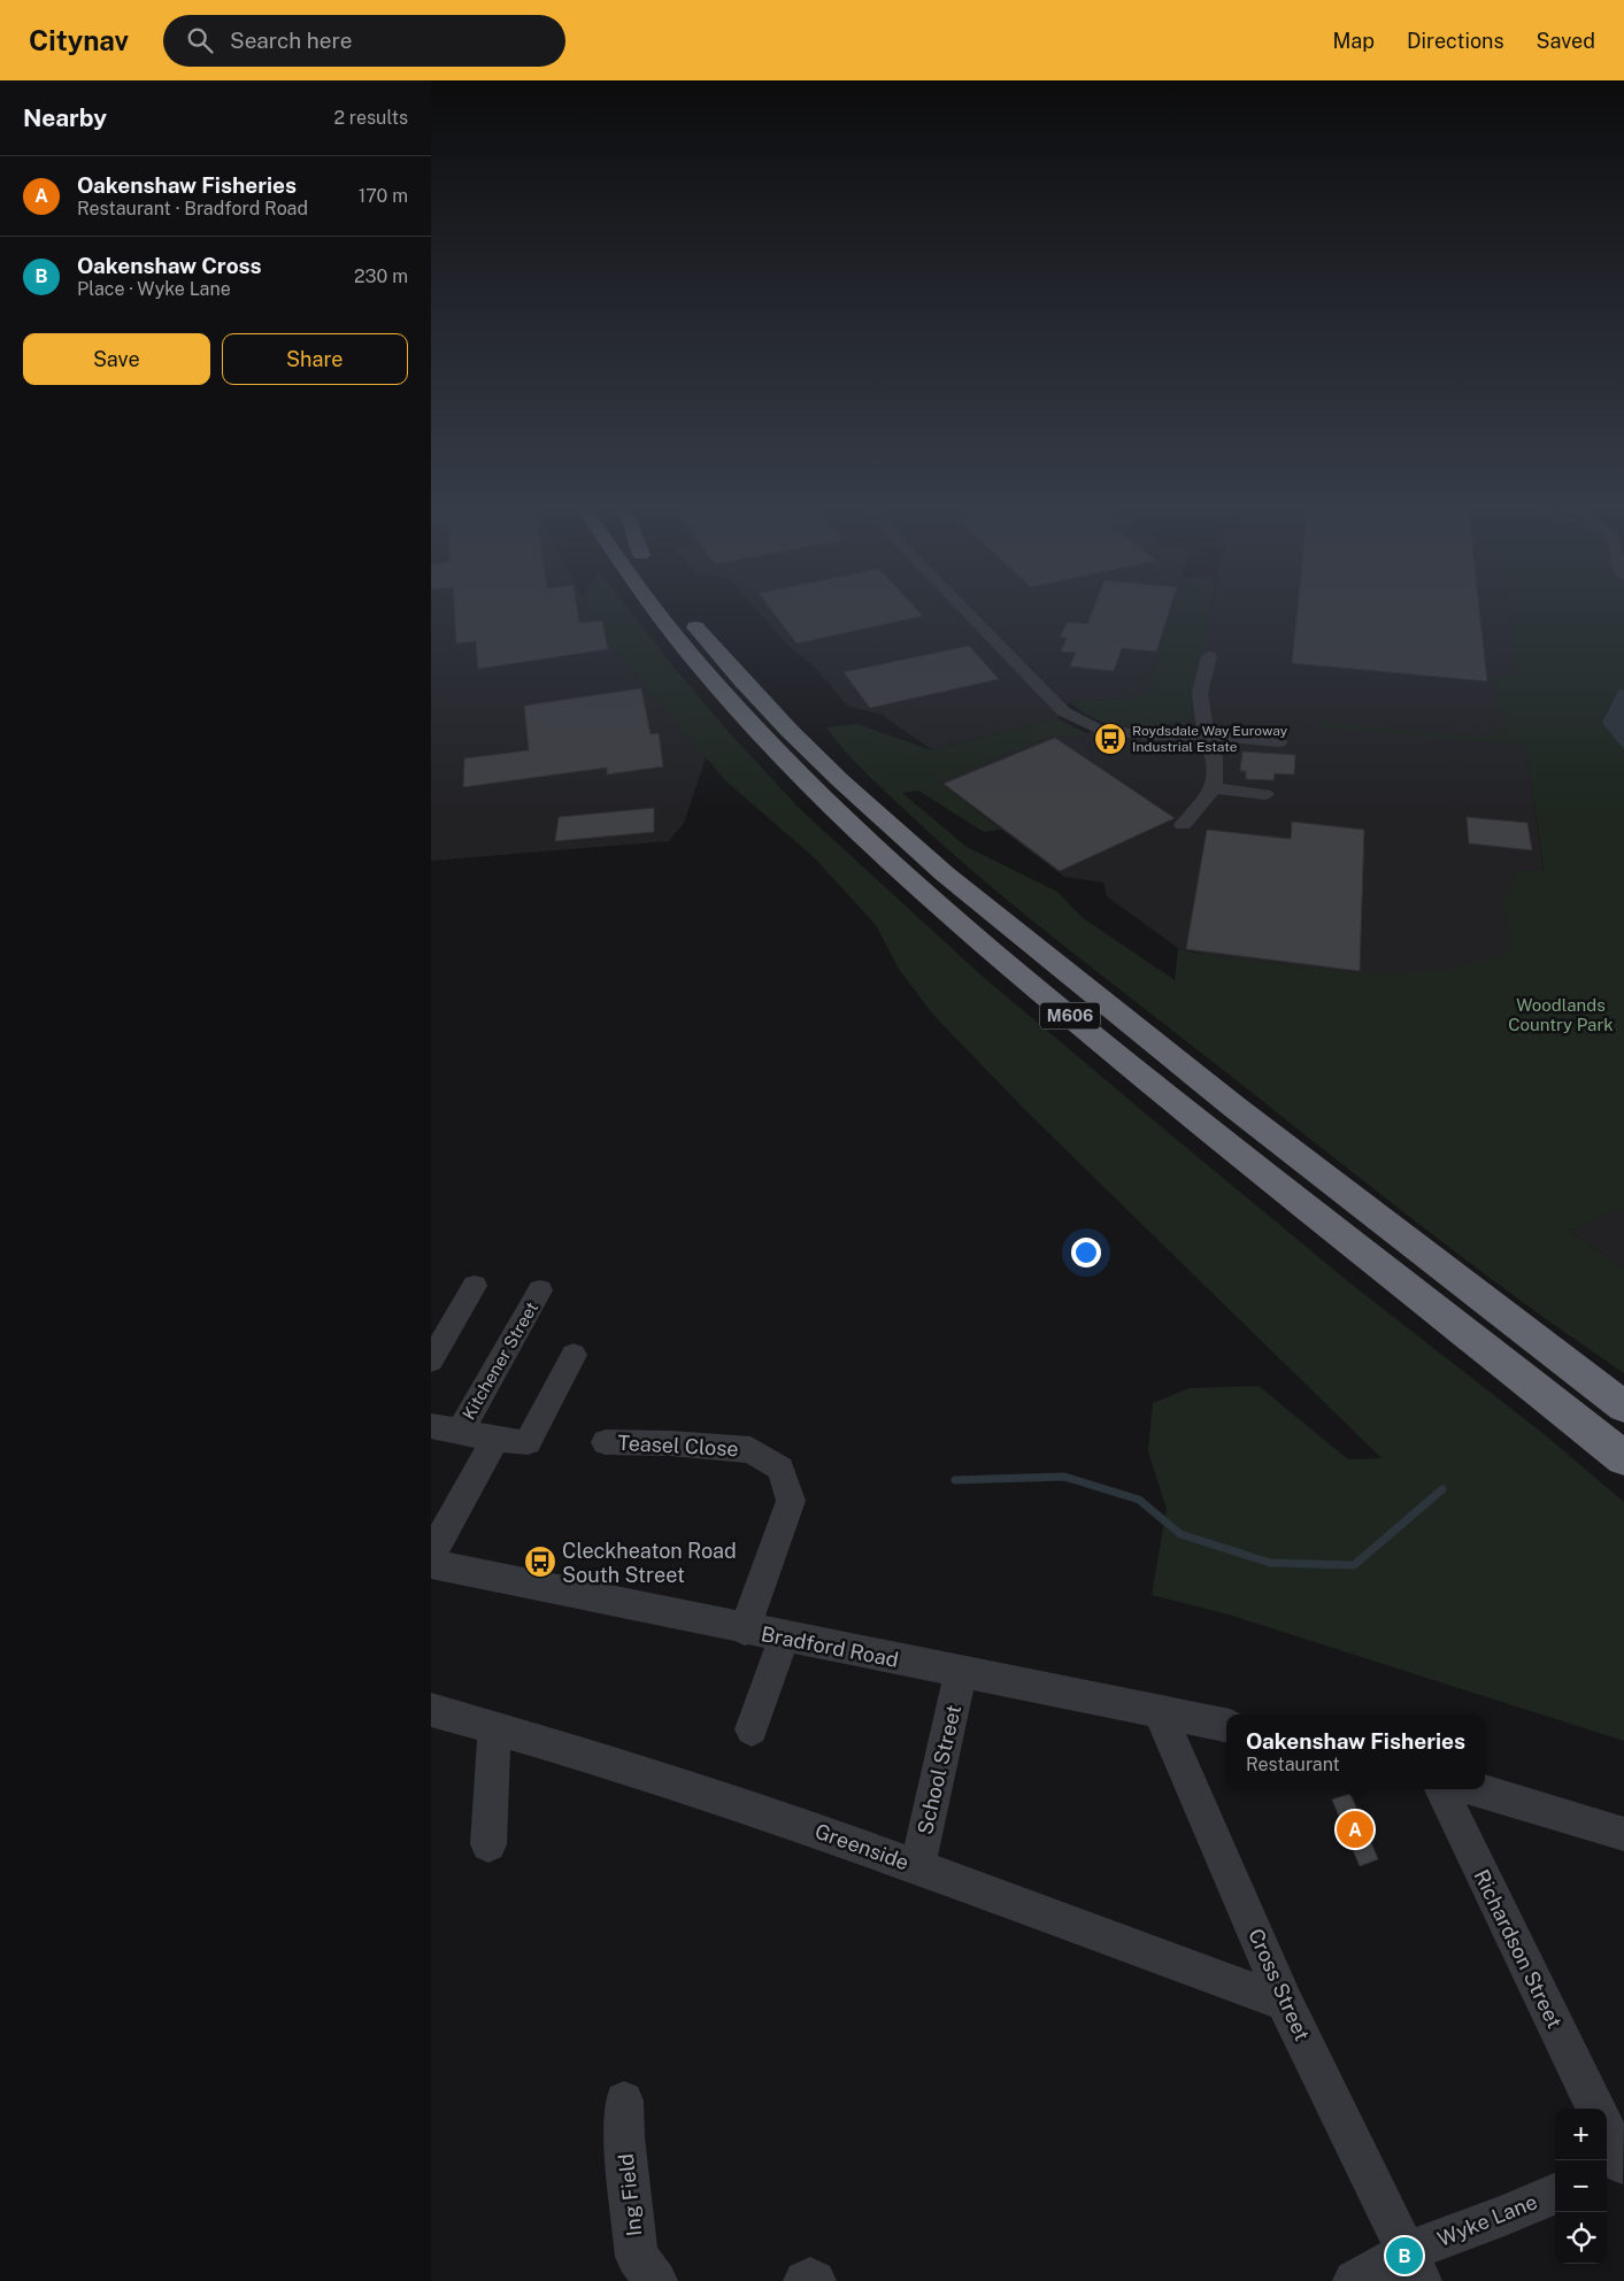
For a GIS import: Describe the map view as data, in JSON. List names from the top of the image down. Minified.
{"streets":{"highway":["M606"],"street":["Kitchener Street","Teasel Close","Bradford Road","School Street","Greenside","Richardson Street","Cross Street","Ing Field","Wyke Lane"]},"crossings":[["Teasel Close","Bradford Road"],["Bradford Road","School Street"],["Bradford Road","Cross Street"],["School Street","Greenside"],["Greenside","Cross Street"],["Cross Street","Wyke Lane"]],"parks":["Woodlands Country Park"],"places":{"bus stop":["Roydsdale Way Euroway Industrial Estate","Cleckheaton Road South Street"]},"page":{"header":"Citynav","search":"Search here","nav":["Map","Directions","Saved"],"heading":["Nearby","2 results"],"list":[{"mark":"A","name":"Oakenshaw Fisheries","note":"Restaurant · Bradford Road","value":"170 m"},{"mark":"B","name":"Oakenshaw Cross","note":"Place · Wyke Lane","value":"230 m"}],"buttons":["Save","Share"],"popup":["Oakenshaw Fisheries","Restaurant"],"pins":["A","B"],"map_buttons":["+","−"]}}
